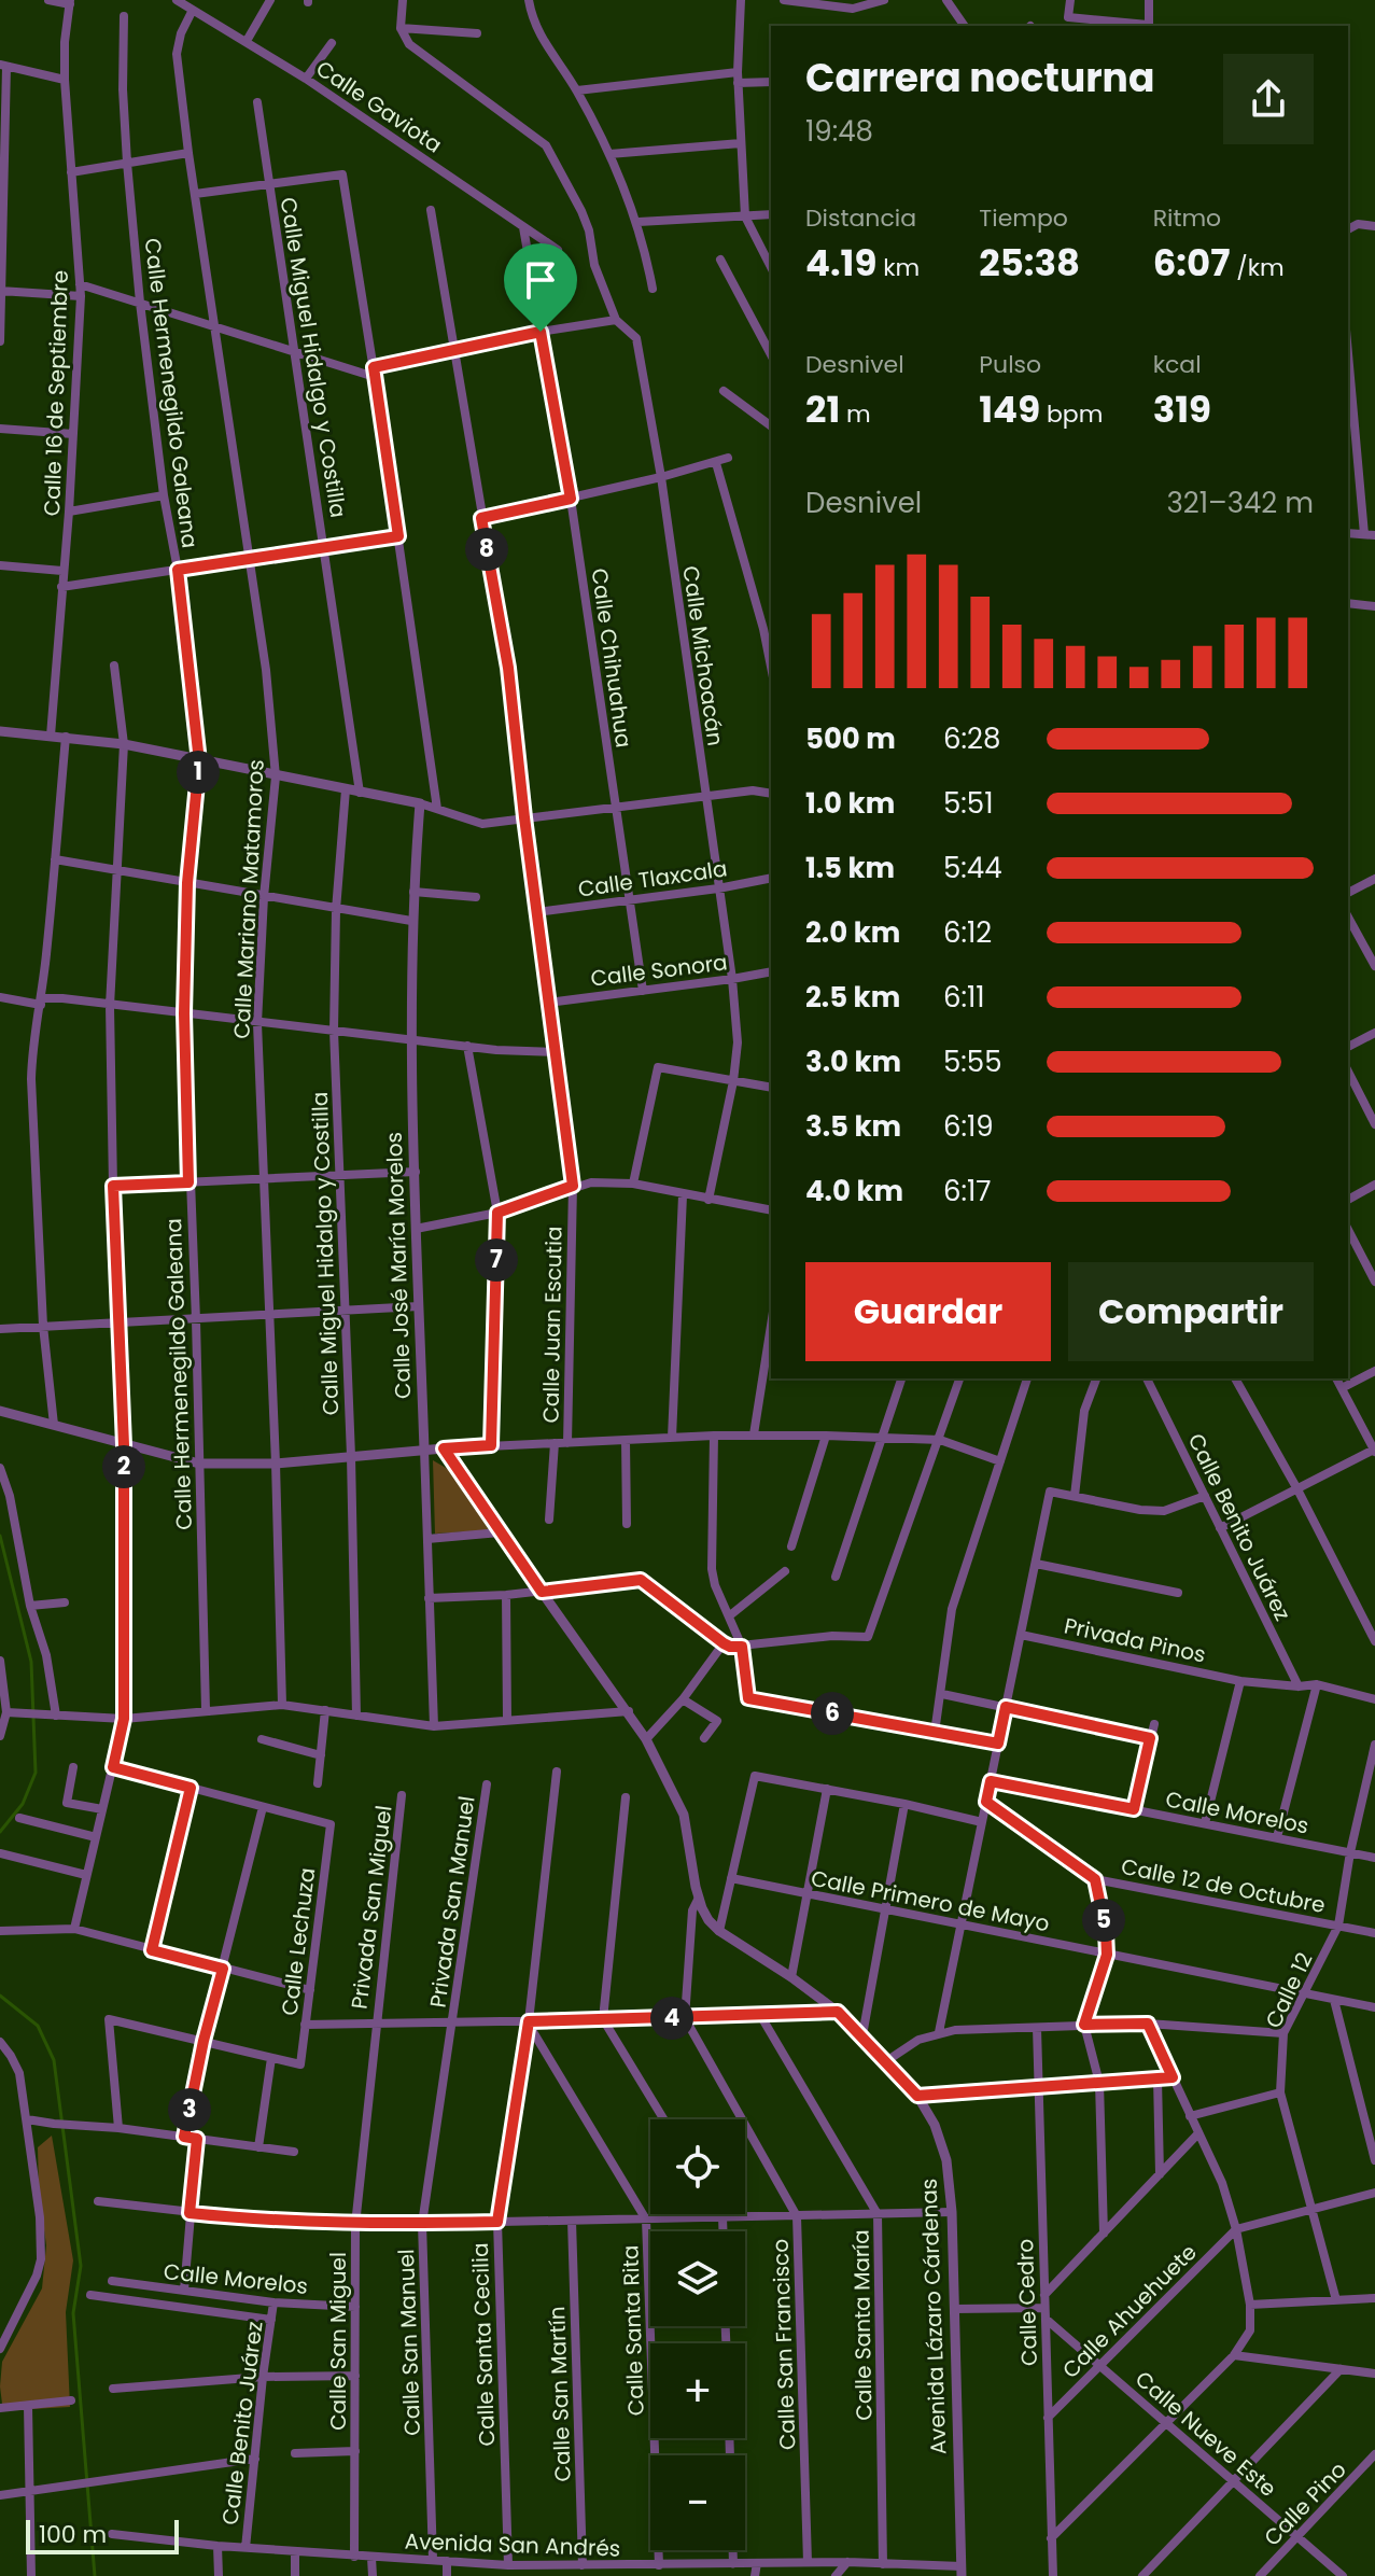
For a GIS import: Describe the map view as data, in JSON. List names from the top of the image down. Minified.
{"streets":{"street":["Calle Gaviota","Calle Miguel Hidalgo y Costilla","Calle 16 de Septiembre","Calle Hermenegildo Galeana","Calle Michoacán","Calle Chihuahua","Calle Tlaxcala","Calle Mariano Matamoros","Calle Sonora","Calle José María Morelos","Calle Juan Escutia","Calle Benito Juárez","Privada Pinos","Calle Morelos","Calle 12 de Octubre","Calle Primero de Mayo","Privada San Manuel","Privada San Miguel","Calle Lechuza","Calle 12","Calle Cedro","Calle Ahuehuete","Avenida Lázaro Cárdenas","Calle Santa María","Calle Santa Rita","Calle San Miguel","Calle San Manuel","Calle Santa Cecilia","Calle San Francisco","Calle San Martín","Calle Nueve Este","Calle Pino","Avenida San Andrés"]},"crossings":[["Calle Gaviota","Calle Chihuahua"],["Calle Gaviota","Calle Mariano Matamoros"],["Calle Michoacán","Calle Tlaxcala"],["Calle Michoacán","Calle Sonora"],["Calle Chihuahua","Calle Tlaxcala"],["Calle Chihuahua","Calle Sonora"],["Calle Tlaxcala","Calle Juan Escutia"],["Calle Sonora","Calle Juan Escutia"],["Calle Benito Juárez","Privada Pinos"],["Calle Benito Juárez","Calle Morelos"],["Calle Benito Juárez","Avenida San Andrés"],["Calle Morelos","Calle 12"],["Calle Morelos","Calle San Miguel"],["Calle 12 de Octubre","Calle 12"],["Calle Primero de Mayo","Calle 12"],["Privada San Manuel","Calle San Manuel"],["Privada San Miguel","Calle San Miguel"],["Calle Cedro","Calle Ahuehuete"],["Calle Cedro","Calle Nueve Este"],["Calle Ahuehuete","Calle Nueve Este"],["Avenida Lázaro Cárdenas","Avenida San Andrés"],["Calle Santa María","Avenida San Andrés"],["Calle Santa Rita","Calle Santa Cecilia"],["Calle Santa Rita","Avenida San Andrés"],["Calle San Miguel","Avenida San Andrés"],["Calle San Manuel","Avenida San Andrés"],["Calle Santa Cecilia","Avenida San Andrés"],["Calle San Francisco","Avenida San Andrés"],["Calle San Martín","Avenida San Andrés"],["Calle Nueve Este","Calle Pino"]],"scale_bar":"100 m","page":{"heading":["Carrera nocturna","19:48"],"stats":[["Distancia","4.19 km"],["Tiempo","25:38"],["Ritmo","6:07 /km"],["Desnivel","21 m"],["Pulso","149 bpm"],["kcal","319"]],"chart":["Desnivel","321–342 m"],"pins":["8","1","7","2","6","5","4","3"],"list":[{"name":"500 m","note":"6:28"},{"name":"1.0 km","note":"5:51"},{"name":"1.5 km","note":"5:44"},{"name":"2.0 km","note":"6:12"},{"name":"2.5 km","note":"6:11"},{"name":"3.0 km","note":"5:55"},{"name":"3.5 km","note":"6:19"},{"name":"4.0 km","note":"6:17"}],"buttons":["Guardar","Compartir"],"map_buttons":["+","−"],"scale":"100 m"}}
